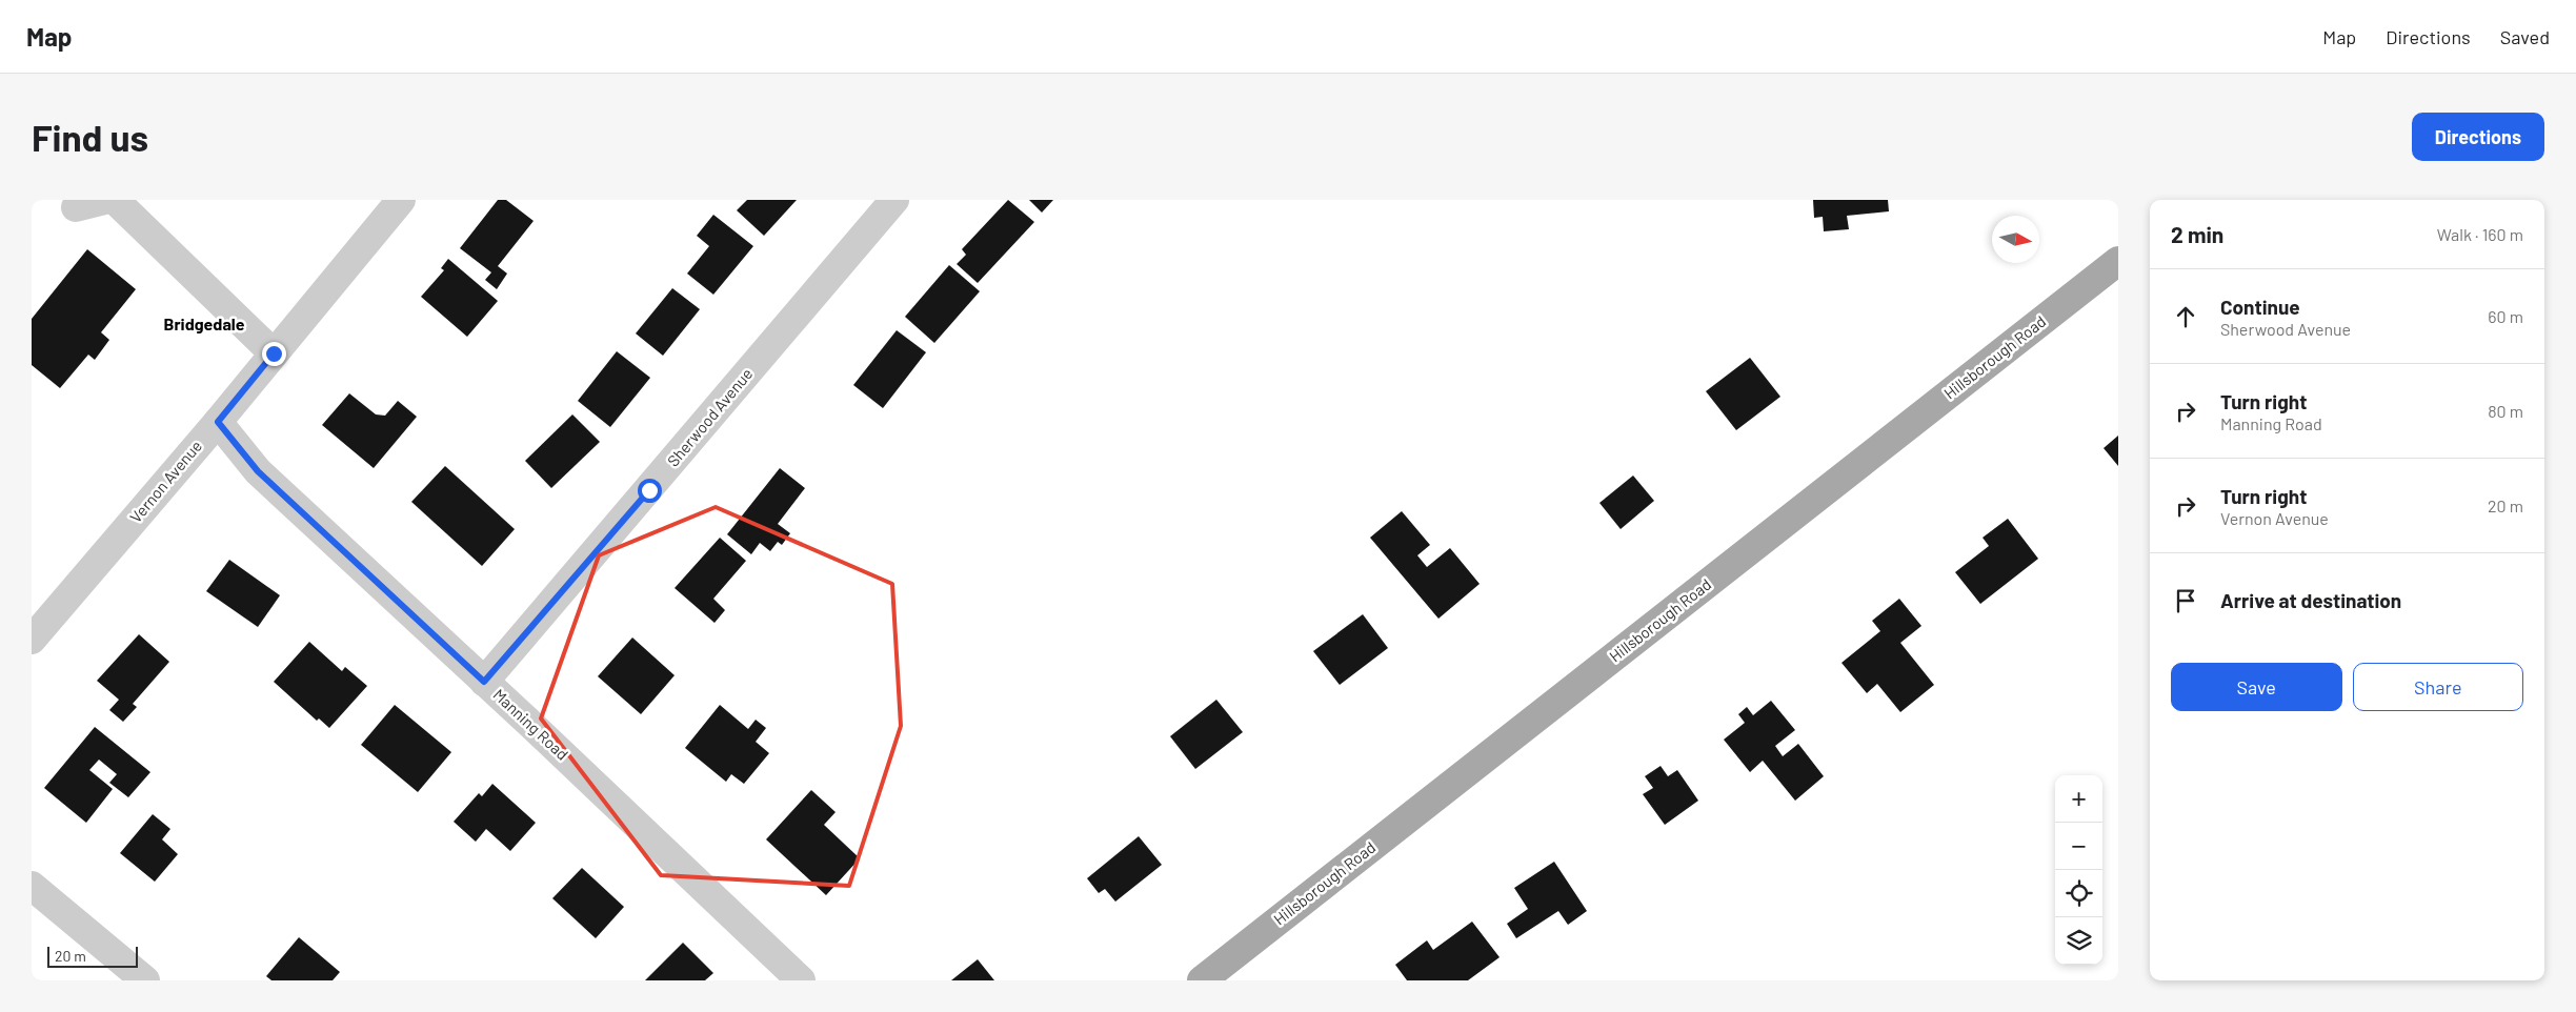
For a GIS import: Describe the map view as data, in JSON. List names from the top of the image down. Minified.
{"streets":{"main road":["Hillsborough Road"],"street":["Sherwood Avenue","Vernon Avenue","Manning Road"]},"crossings":[["Sherwood Avenue","Manning Road"],["Vernon Avenue","Manning Road"]],"districts":["Bridgedale"],"scale_bar":"20 m","north":"right","page":{"header":"Map","nav":["Map","Directions","Saved"],"buttons":["Directions",["Save","Share"]],"title":"Find us","heading":["2 min","Walk · 160 m"],"list":[["Continue","Sherwood Avenue","60 m"],["Turn right","Manning Road","80 m"],["Turn right","Vernon Avenue","20 m"],"Arrive at destination"],"map_buttons":["+","−"],"scale":"20 m"}}
